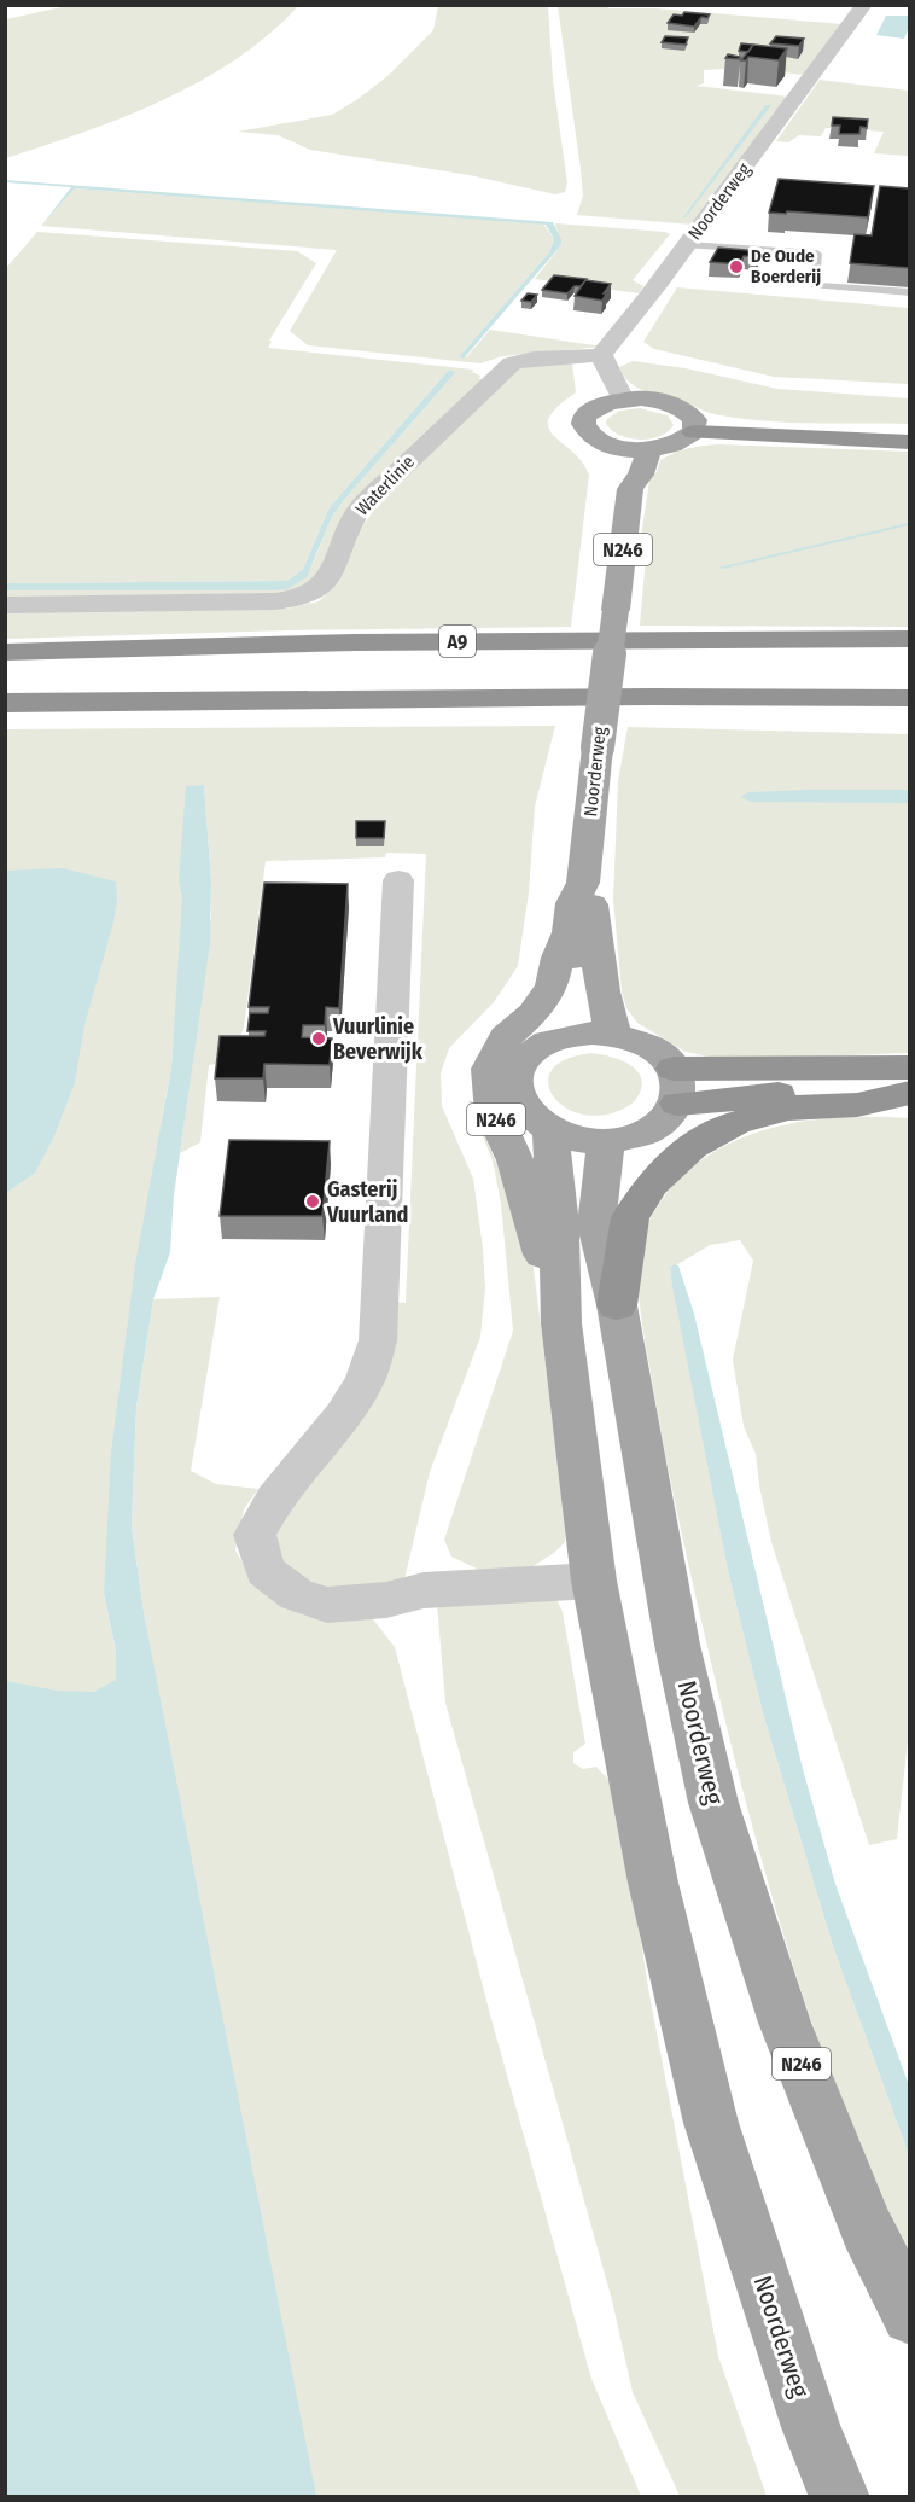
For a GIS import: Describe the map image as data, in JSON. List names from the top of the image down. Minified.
{"streets":{"highway":["A9"],"main road":["Noorderweg","N246"],"street":["Waterlinie"]},"crossings":[["Noorderweg","Waterlinie"],["Noorderweg","N246"]],"places":["De Oude Boerderij","Vuurlinie Beverwijk","Gasterij Vuurland"]}
